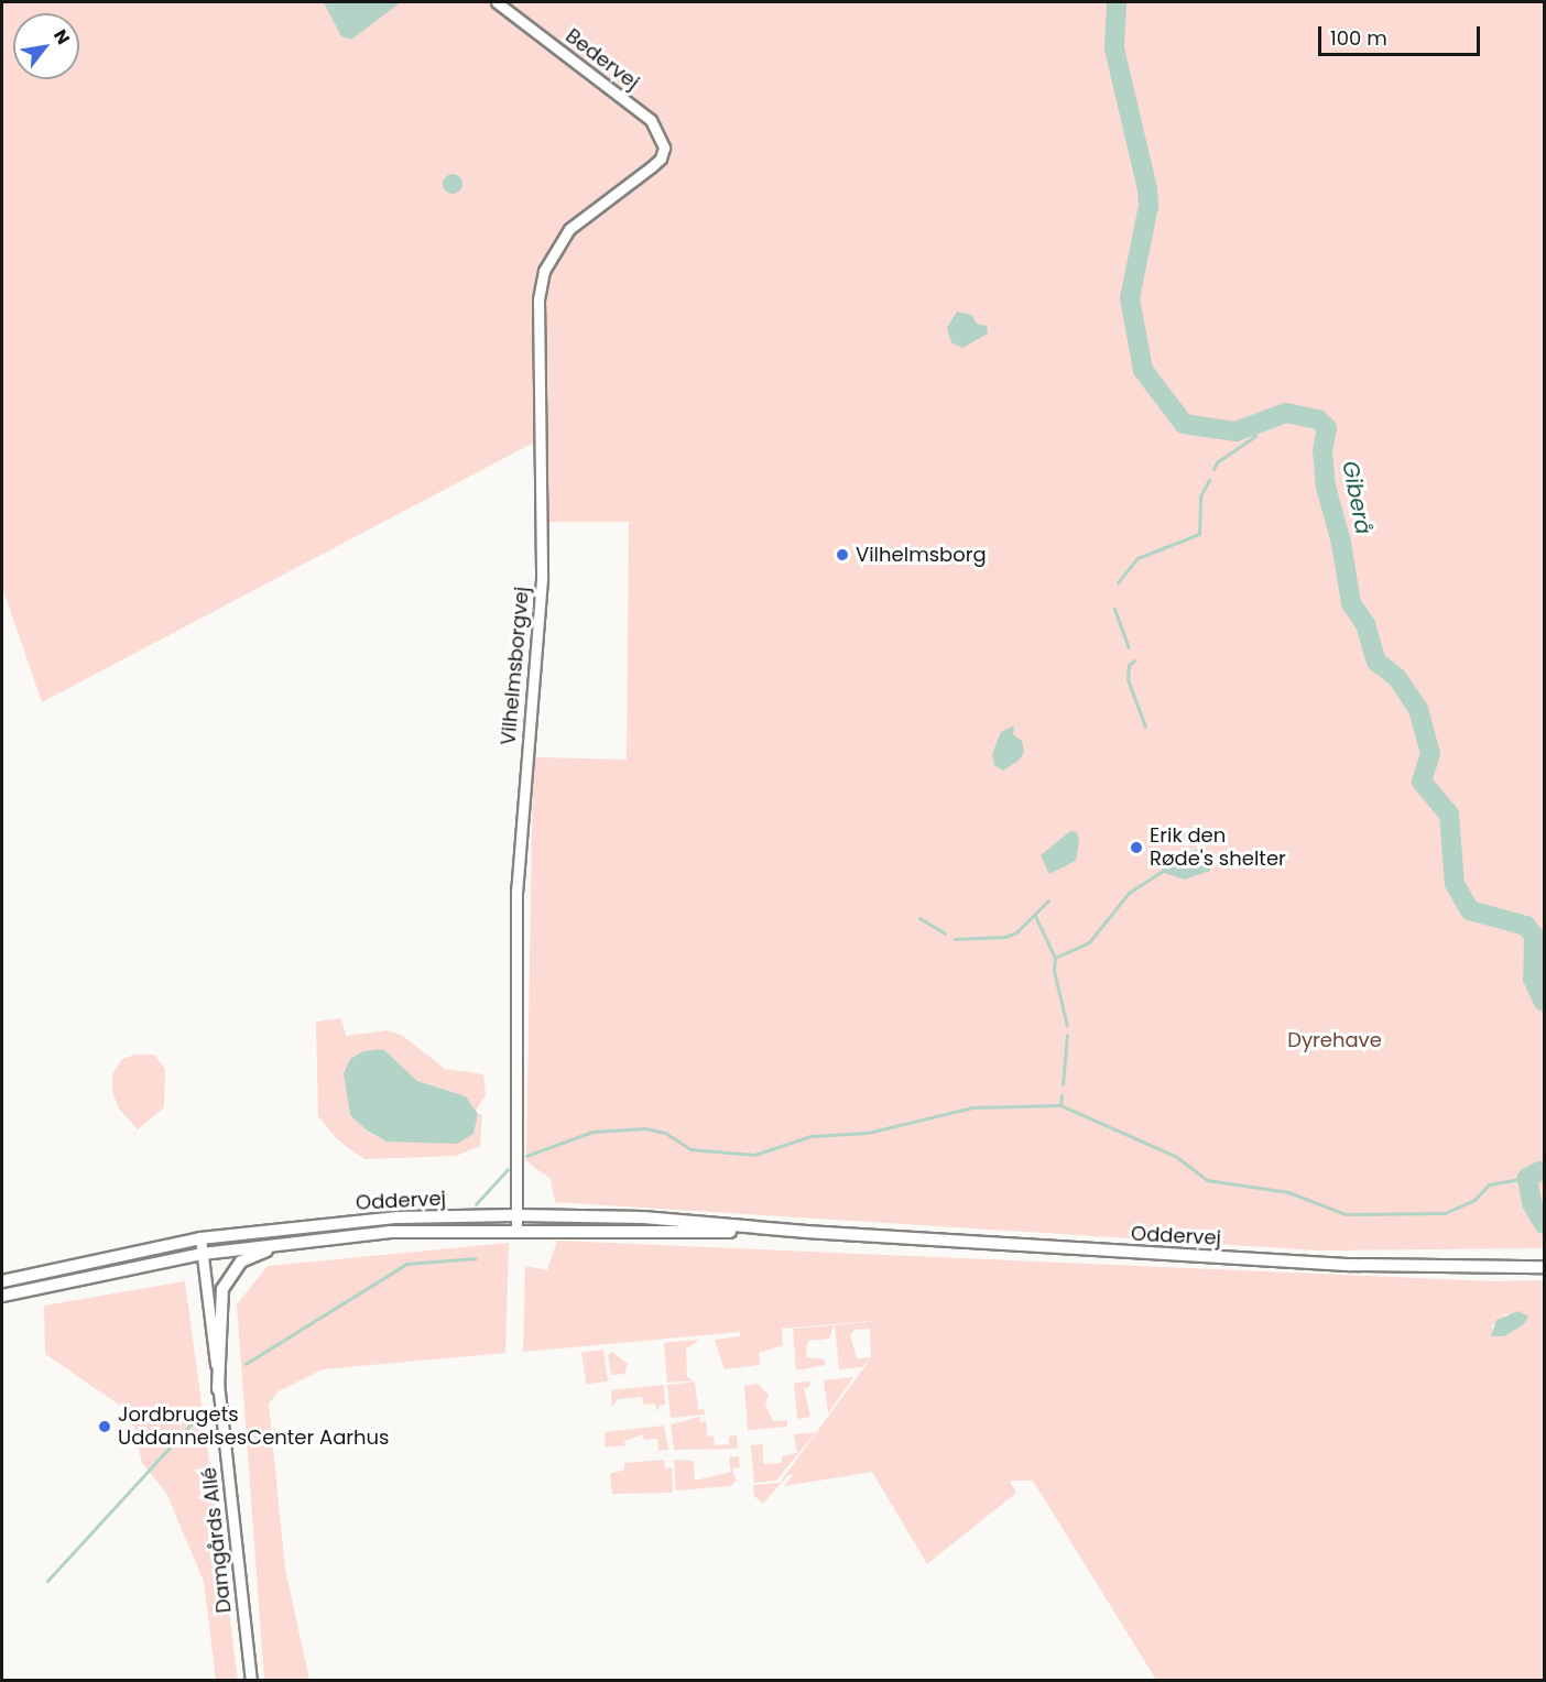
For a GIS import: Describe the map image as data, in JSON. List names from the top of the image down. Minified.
{"streets":{"main road":["Oddervej"],"street":["Bedervej","Vilhelmsborgvej","Damgårds Allé"]},"crossings":[["Bedervej","Vilhelmsborgvej"],["Vilhelmsborgvej","Oddervej"],["Oddervej","Damgårds Allé"]],"water":["Giberå"],"parks":["Dyrehave"],"places":["Vilhelmsborg","Erik den Røde's shelter","Jordbrugets UddannelsesCenter Aarhus"],"scale_bar":"100 m","north":"top right"}
